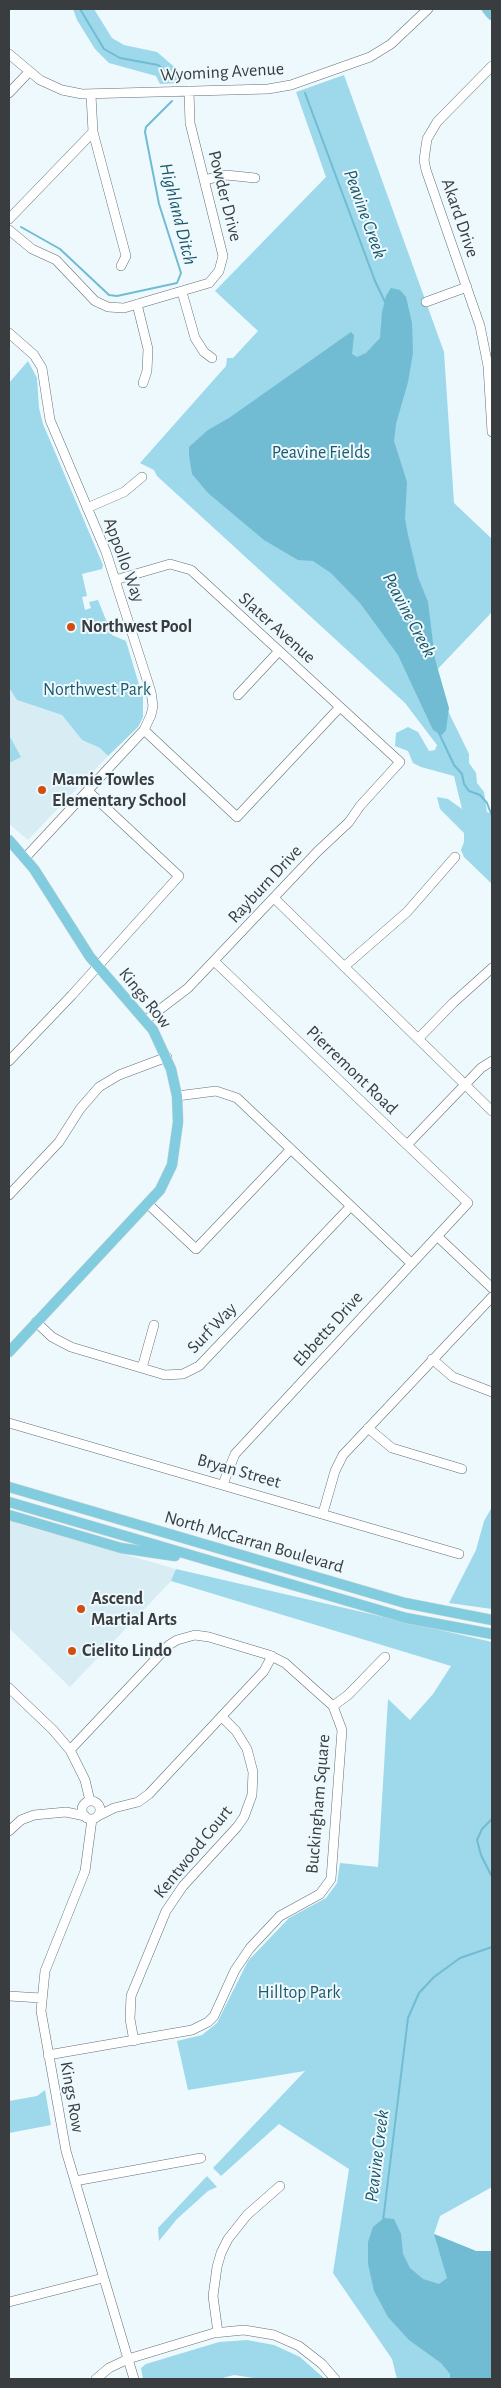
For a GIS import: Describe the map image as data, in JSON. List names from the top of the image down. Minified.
{"streets":{"main road":["Kings Row","North McCarran Boulevard"],"street":["Wyoming Avenue","Powder Drive","Akard Drive","Appollo Way","Slater Avenue","Rayburn Drive","Pierremont Road","Surf Way","Ebbetts Drive","Bryan Street","Buckingham Square","Kentwood Court"]},"crossings":[["Wyoming Avenue","Powder Drive"],["Appollo Way","Slater Avenue"],["Appollo Way","Kings Row"],["Slater Avenue","Rayburn Drive"],["Rayburn Drive","Kings Row"],["Rayburn Drive","Pierremont Road"],["Kings Row","Surf Way"],["Kings Row","Buckingham Square"],["Pierremont Road","Ebbetts Drive"],["Ebbetts Drive","Bryan Street"],["Buckingham Square","Kentwood Court"]],"water":["Highland Ditch","Peavine Creek"],"parks":["Peavine Fields","Northwest Park","Hilltop Park"],"places":["Northwest Pool","Mamie Towles Elementary School","Ascend Martial Arts","Cielito Lindo"]}
